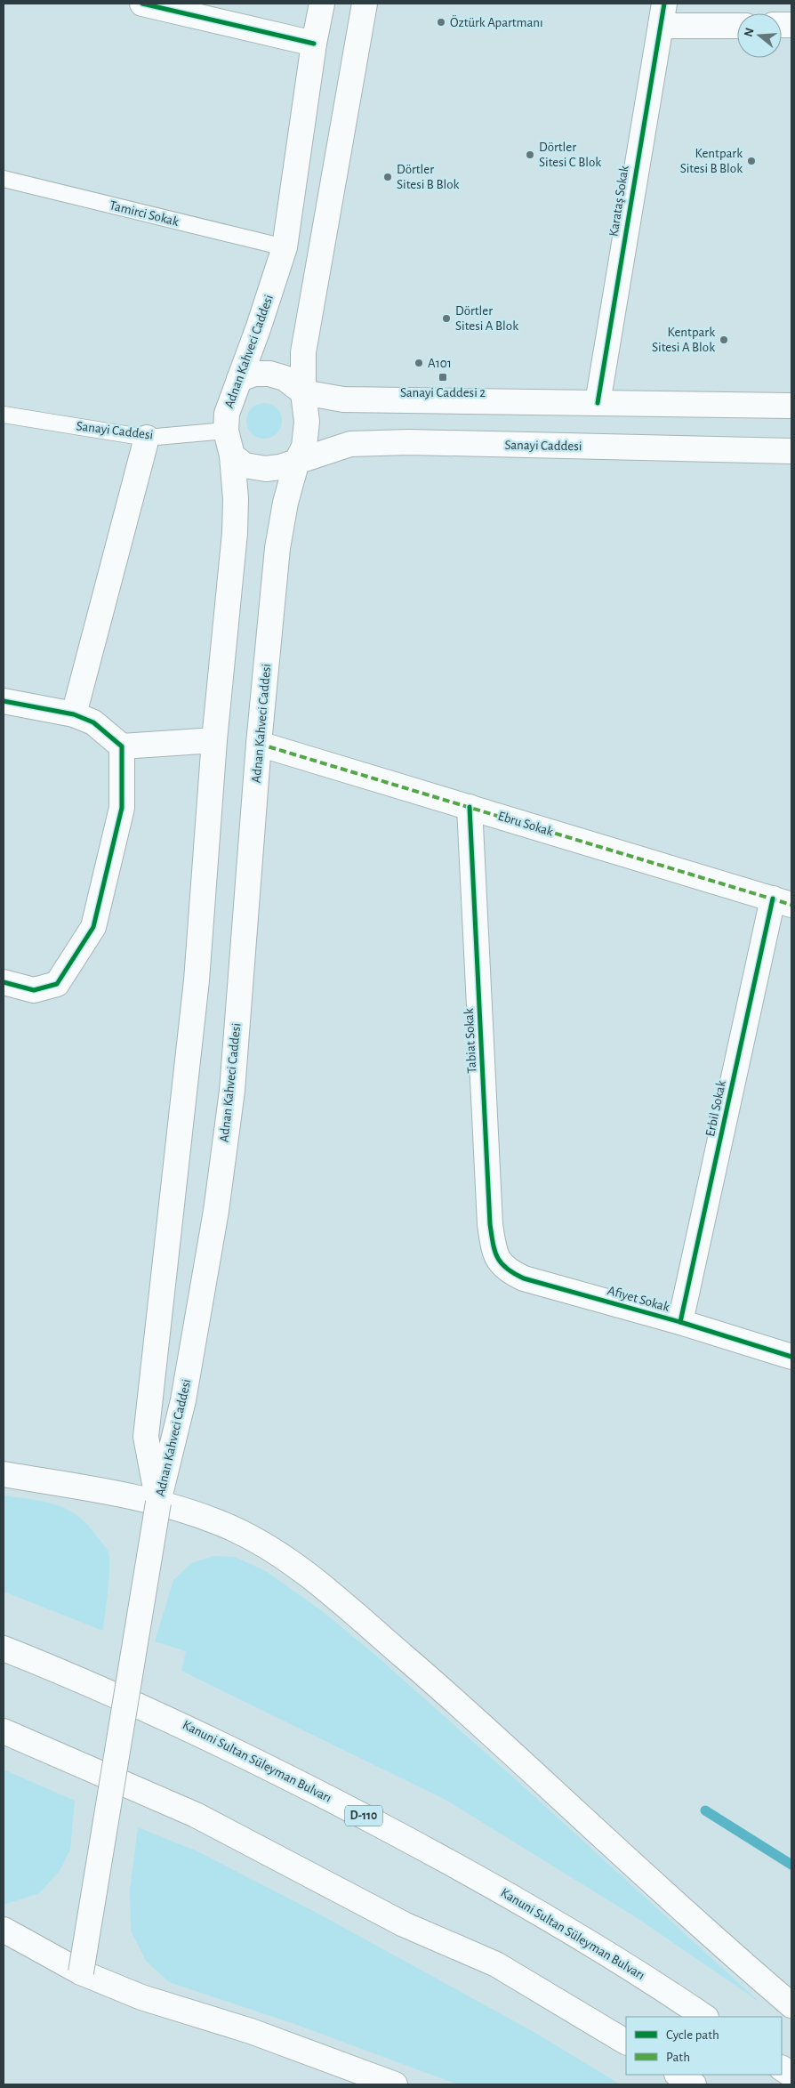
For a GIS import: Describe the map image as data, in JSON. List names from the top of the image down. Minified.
{"streets":{"main road":["Karataş Sokak","Adnan Kahveci Caddesi","Sanayi Caddesi","Ebru Sokak","Tabiat Sokak","Erbil Sokak","Afiyet Sokak","Kanuni Sultan Süleyman Bulvarı","D-110"],"lane":["Tamirci Sokak"]},"crossings":[["Tamirci Sokak","Adnan Kahveci Caddesi"],["Adnan Kahveci Caddesi","Sanayi Caddesi"],["Adnan Kahveci Caddesi","Ebru Sokak"],["Ebru Sokak","Tabiat Sokak"],["Ebru Sokak","Erbil Sokak"],["Tabiat Sokak","Afiyet Sokak"],["Erbil Sokak","Afiyet Sokak"]],"places":{"other":["Öztürk Apartmanı","Dörtler Sitesi C Blok","Kentpark Sitesi B Blok","Dörtler Sitesi B Blok","Dörtler Sitesi A Blok","Kentpark Sitesi A Blok","A101"],"transit":["Sanayi Caddesi 2"]},"legend":["Cycle path","Path"],"north":"left"}
